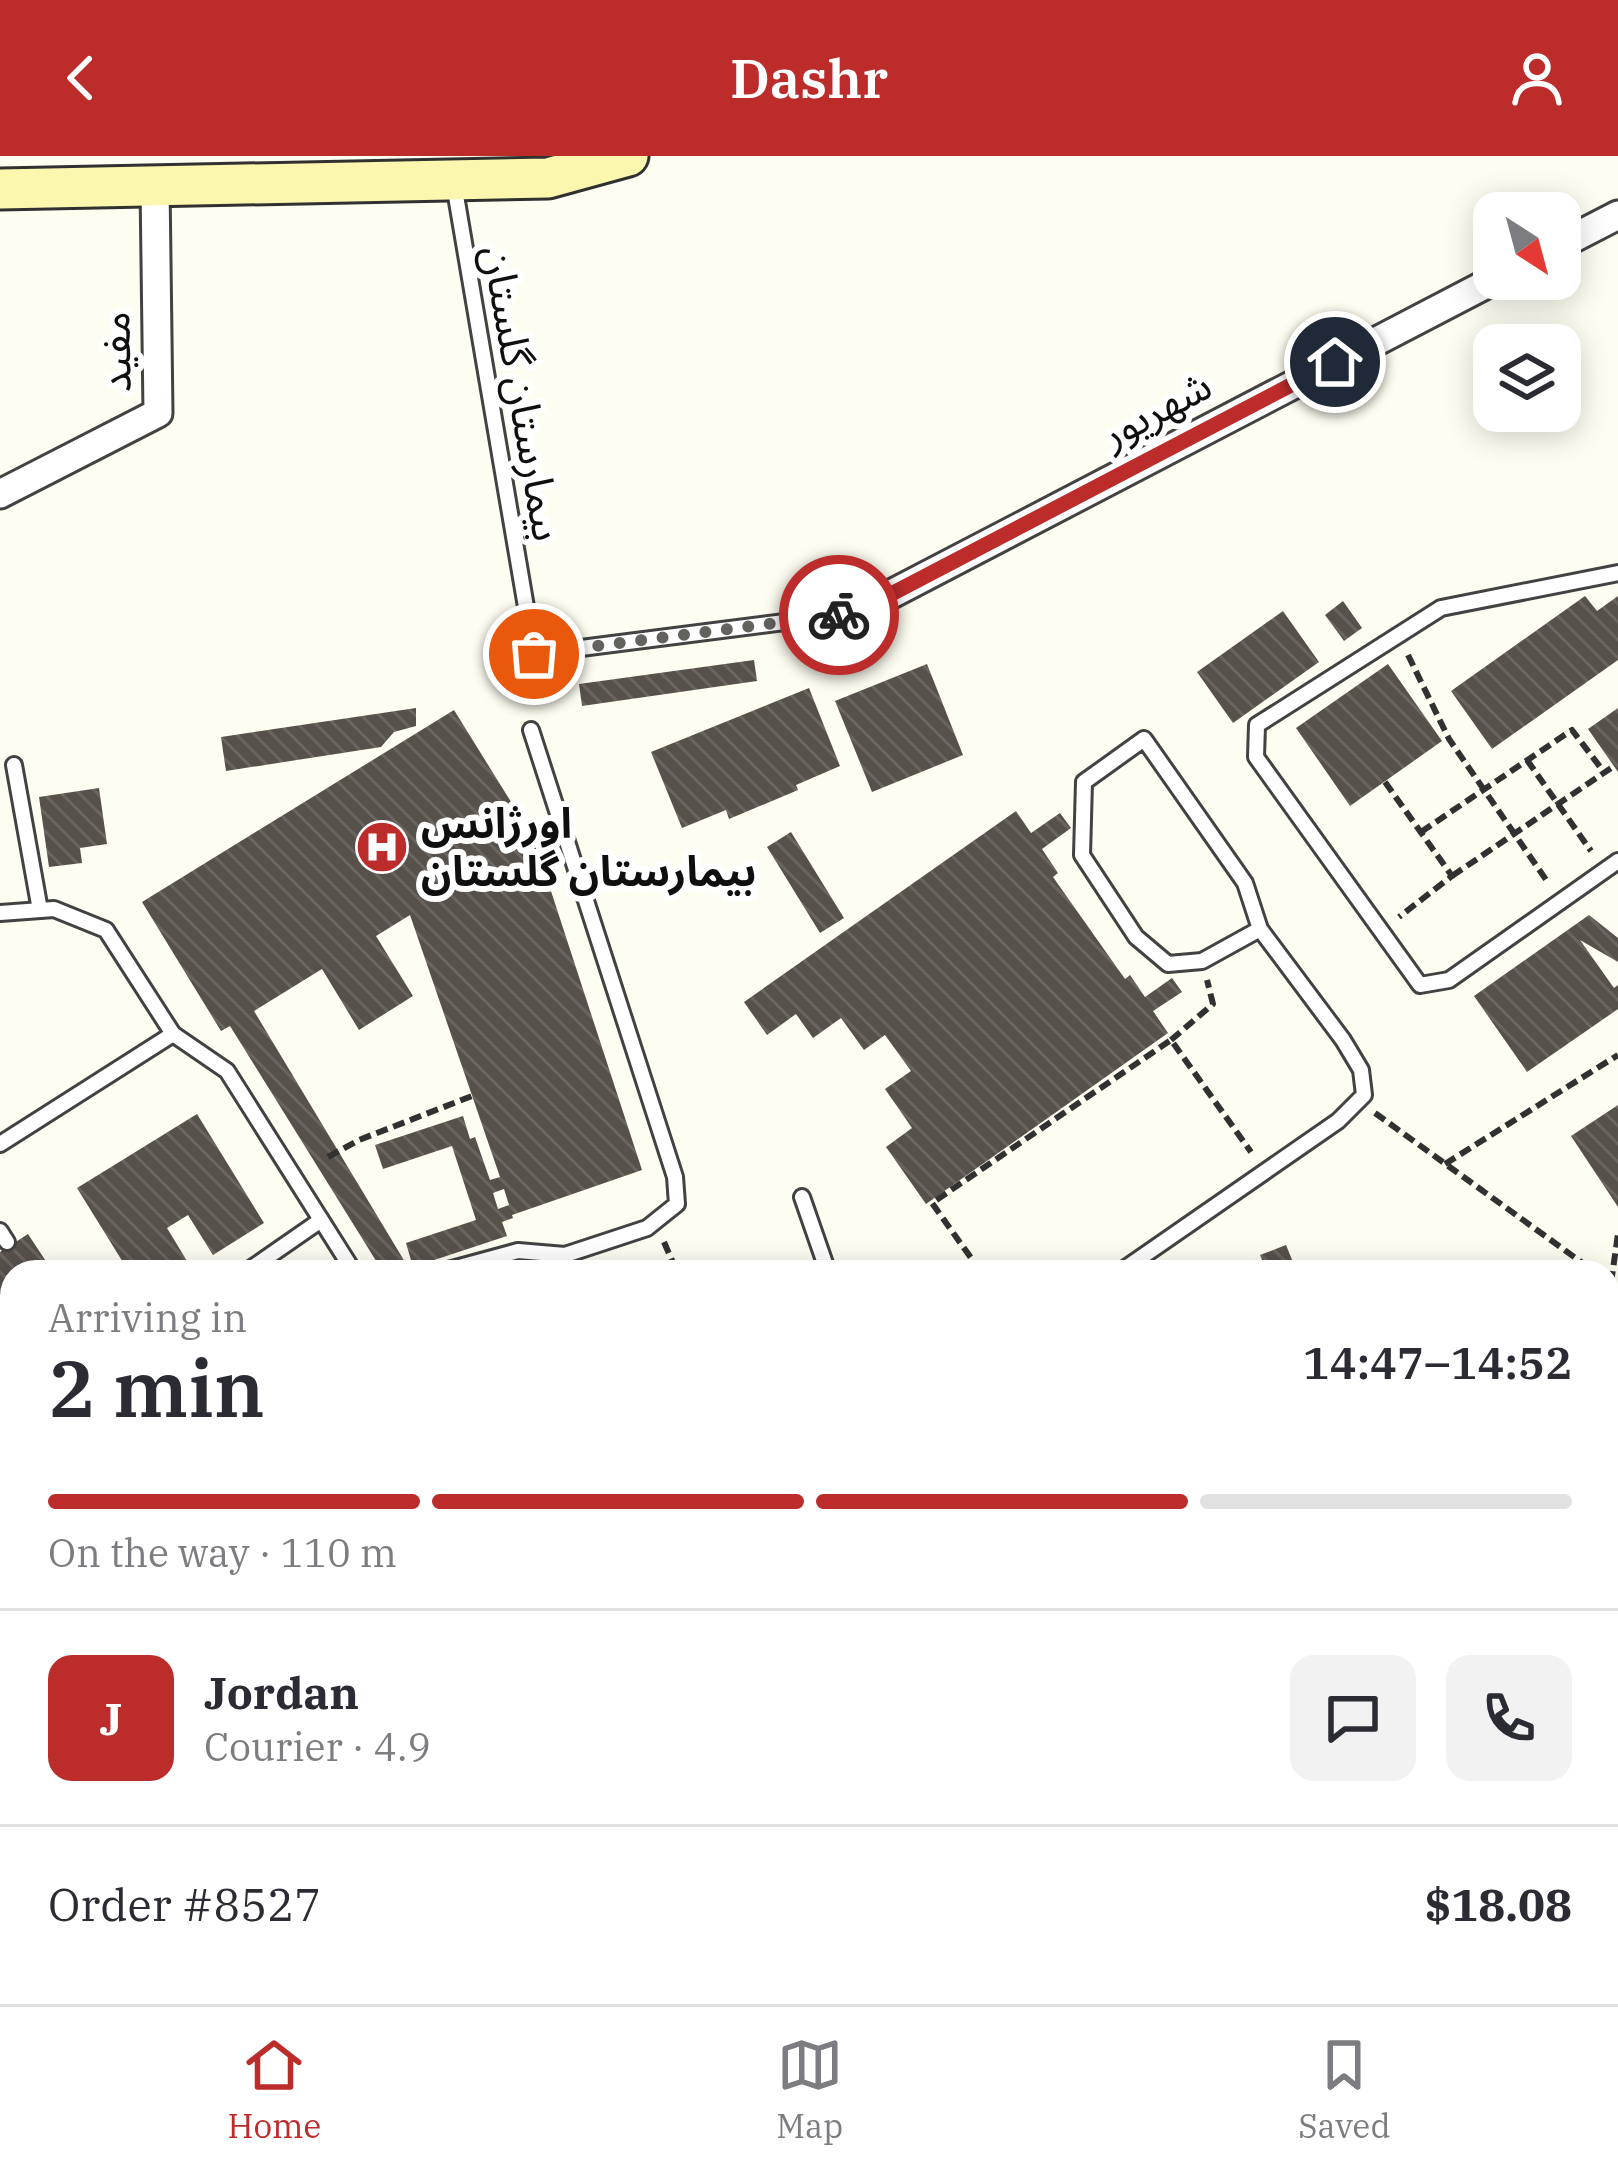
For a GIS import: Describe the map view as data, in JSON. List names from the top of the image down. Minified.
{"streets":{"street":["مفید","شهریور"],"lane":["بیمارستان گلستان"]},"crossings":[["بیمارستان گلستان","شهریور"]],"places":{"hospital":["اورژانس بیمارستان گلستان"]},"north":"bottom right","page":{"header":"Dashr","heading":["2 min","Arriving in","14:47–14:52"],"panel":["Jordan","Courier · 4.9","Order #8527","$18.08"],"bar":"On the way · 110 m","round":"J","tabs":["Home","Map","Saved"]}}
